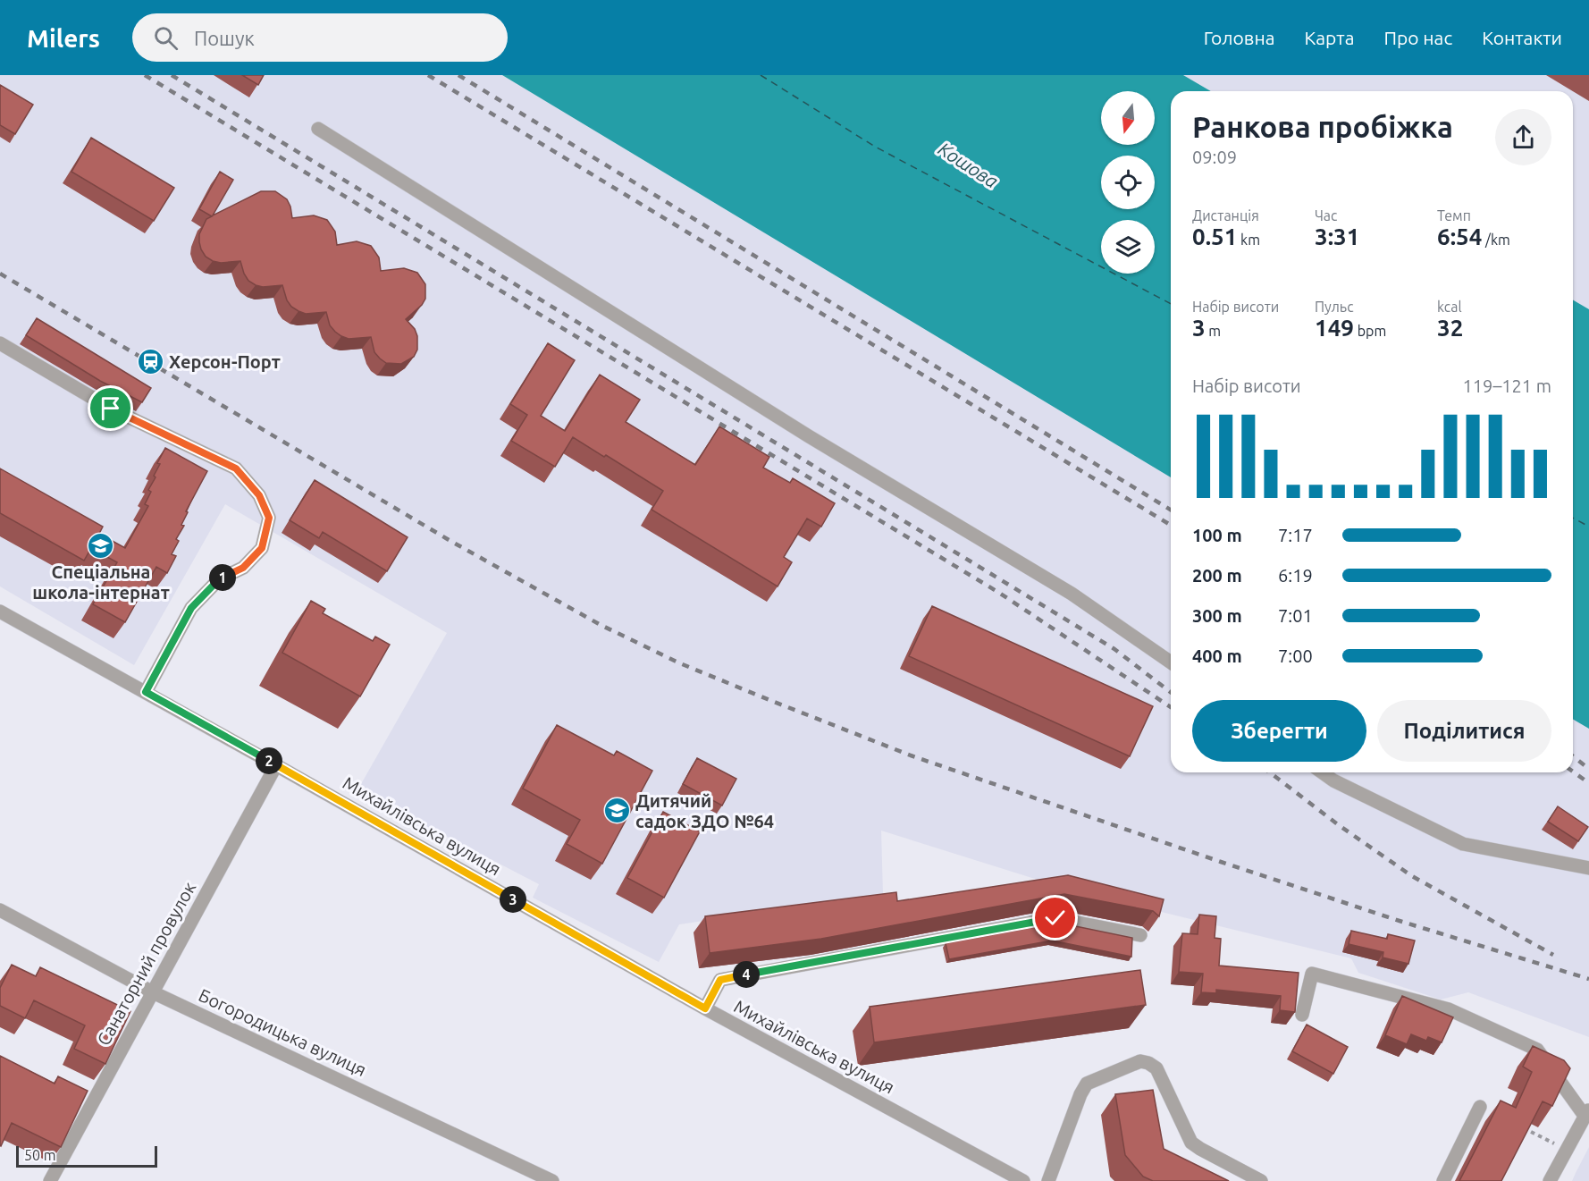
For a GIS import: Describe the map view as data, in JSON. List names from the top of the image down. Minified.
{"streets":{"street":["Михайлівська вулиця","Санаторний провулок","Богородицька вулиця"]},"crossings":[["Михайлівська вулиця","Санаторний провулок"],["Санаторний провулок","Богородицька вулиця"]],"water":["Кошова"],"places":{"station":["Херсон-Порт"],"school or university":["Спеціальна школа-інтернат","Дитячий садок ЗДО №64"]},"scale_bar":"50 m","north":"bottom","page":{"header":"Milers","search":"Пошук","nav":["Головна","Карта","Про нас","Контакти"],"heading":["Ранкова пробіжка","09:09"],"stats":[["Дистанція","0.51 km"],["Час","3:31"],["Темп","6:54 /km"],["Набір висоти","3 m"],["Пульс","149 bpm"],["kcal","32"]],"chart":["Набір висоти","119–121 m"],"list":[{"name":"100 m","note":"7:17"},{"name":"200 m","note":"6:19"},{"name":"300 m","note":"7:01"},{"name":"400 m","note":"7:00"}],"pins":["1","2","3","4"],"buttons":["Зберегти","Поділитися"],"scale":"50 m"}}
